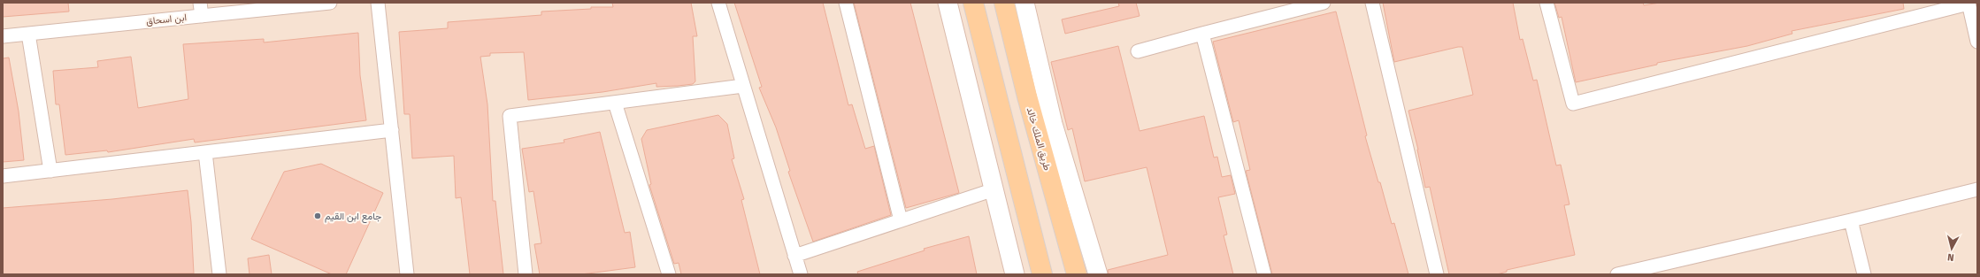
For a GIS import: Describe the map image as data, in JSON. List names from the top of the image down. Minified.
{"streets":{"main road":["طريق الملك خالد"],"street":["ابن اسحاق"]},"places":["جامع ابن القيم"],"north":"bottom"}
